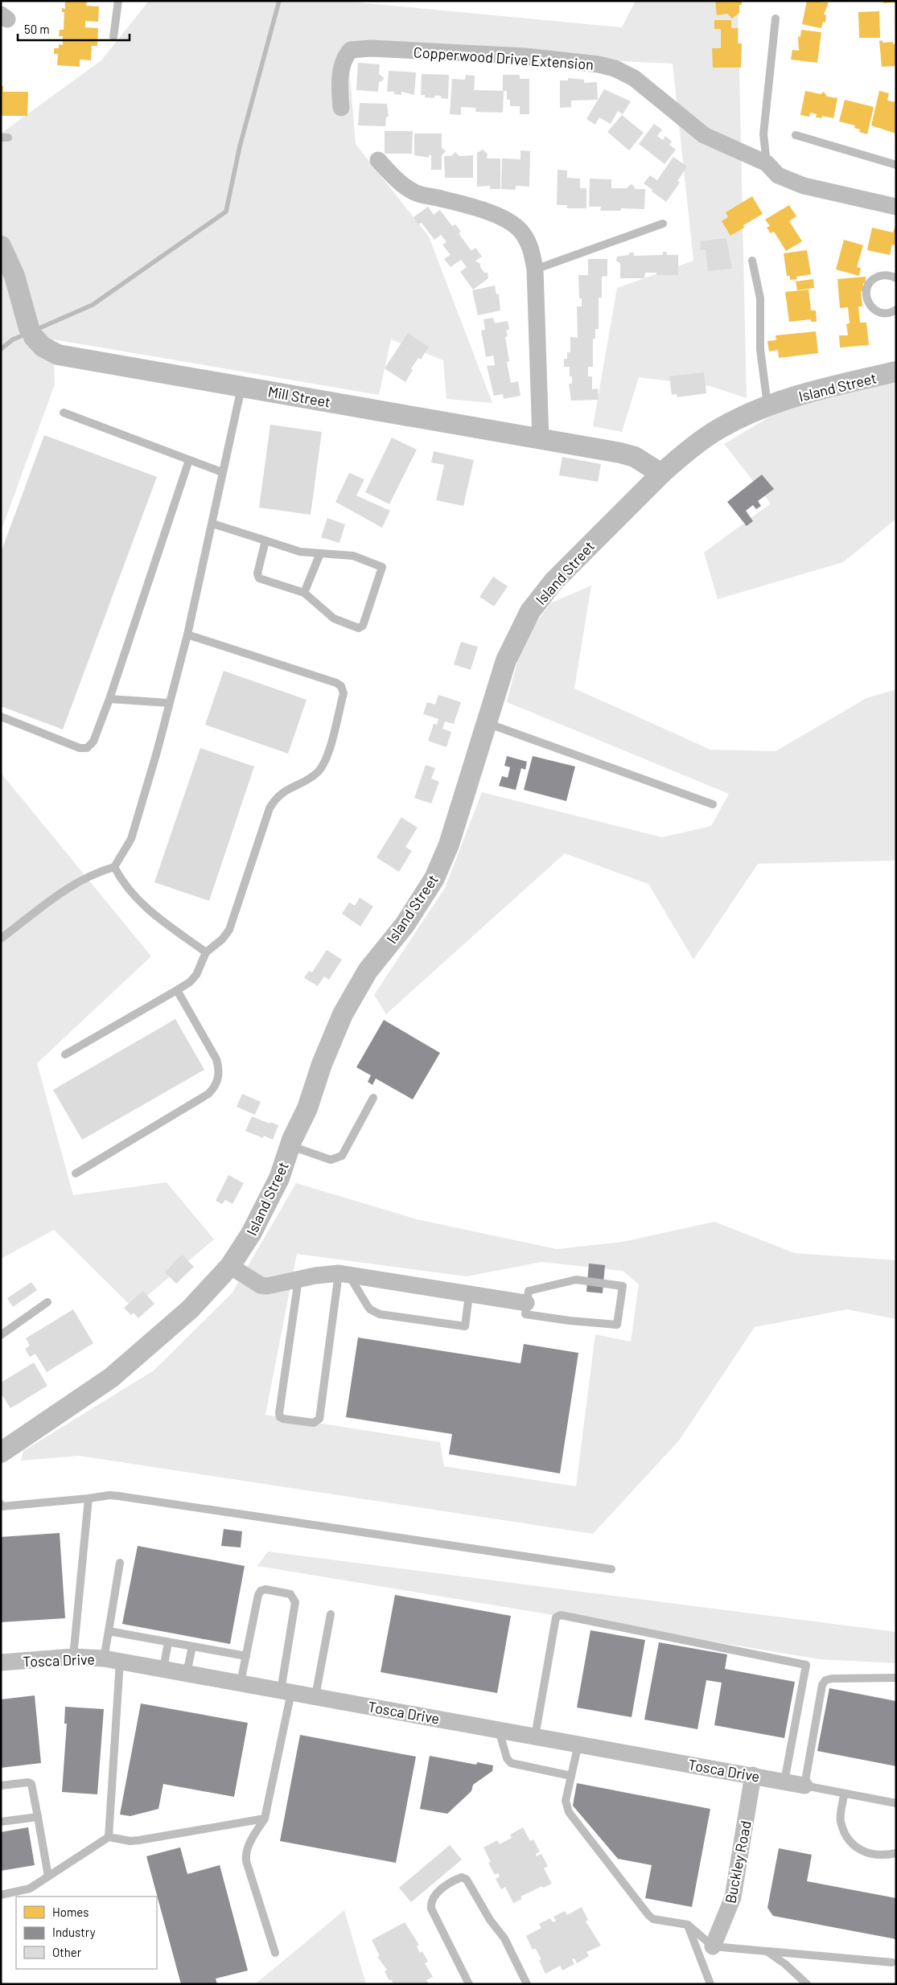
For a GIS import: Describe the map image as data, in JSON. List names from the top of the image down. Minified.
{"streets":{"street":["Copperwood Drive Extension","Island Street","Mill Street","Tosca Drive","Buckley Road"]},"crossings":[["Island Street","Mill Street"],["Tosca Drive","Buckley Road"]],"legend":["Homes","Industry","Other"],"scale_bar":"50 m"}
